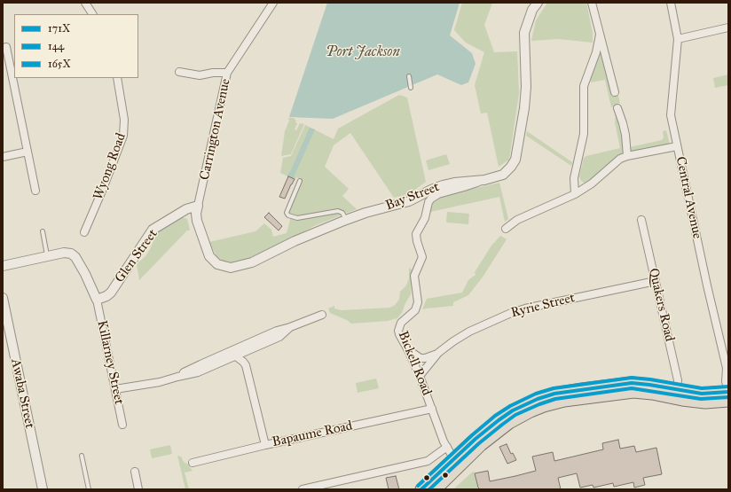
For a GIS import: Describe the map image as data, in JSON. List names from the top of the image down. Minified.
{"streets":{"street":["Carrington Avenue","Wyong Road","Bay Street","Central Avenue","Glen Street","Quakers Road","Ryrie Street","Killarney Street","Bickell Road","Awaba Street","Bapaume Road"]},"crossings":[["Carrington Avenue","Bay Street"],["Carrington Avenue","Glen Street"],["Bay Street","Glen Street"],["Bay Street","Bickell Road"],["Glen Street","Killarney Street"],["Quakers Road","Ryrie Street"],["Ryrie Street","Bickell Road"],["Bickell Road","Bapaume Road"]],"water":["Port Jackson"],"lines":["transit line 165X","transit line 171X","transit line 144"],"legend":["171X","144","165X"]}
